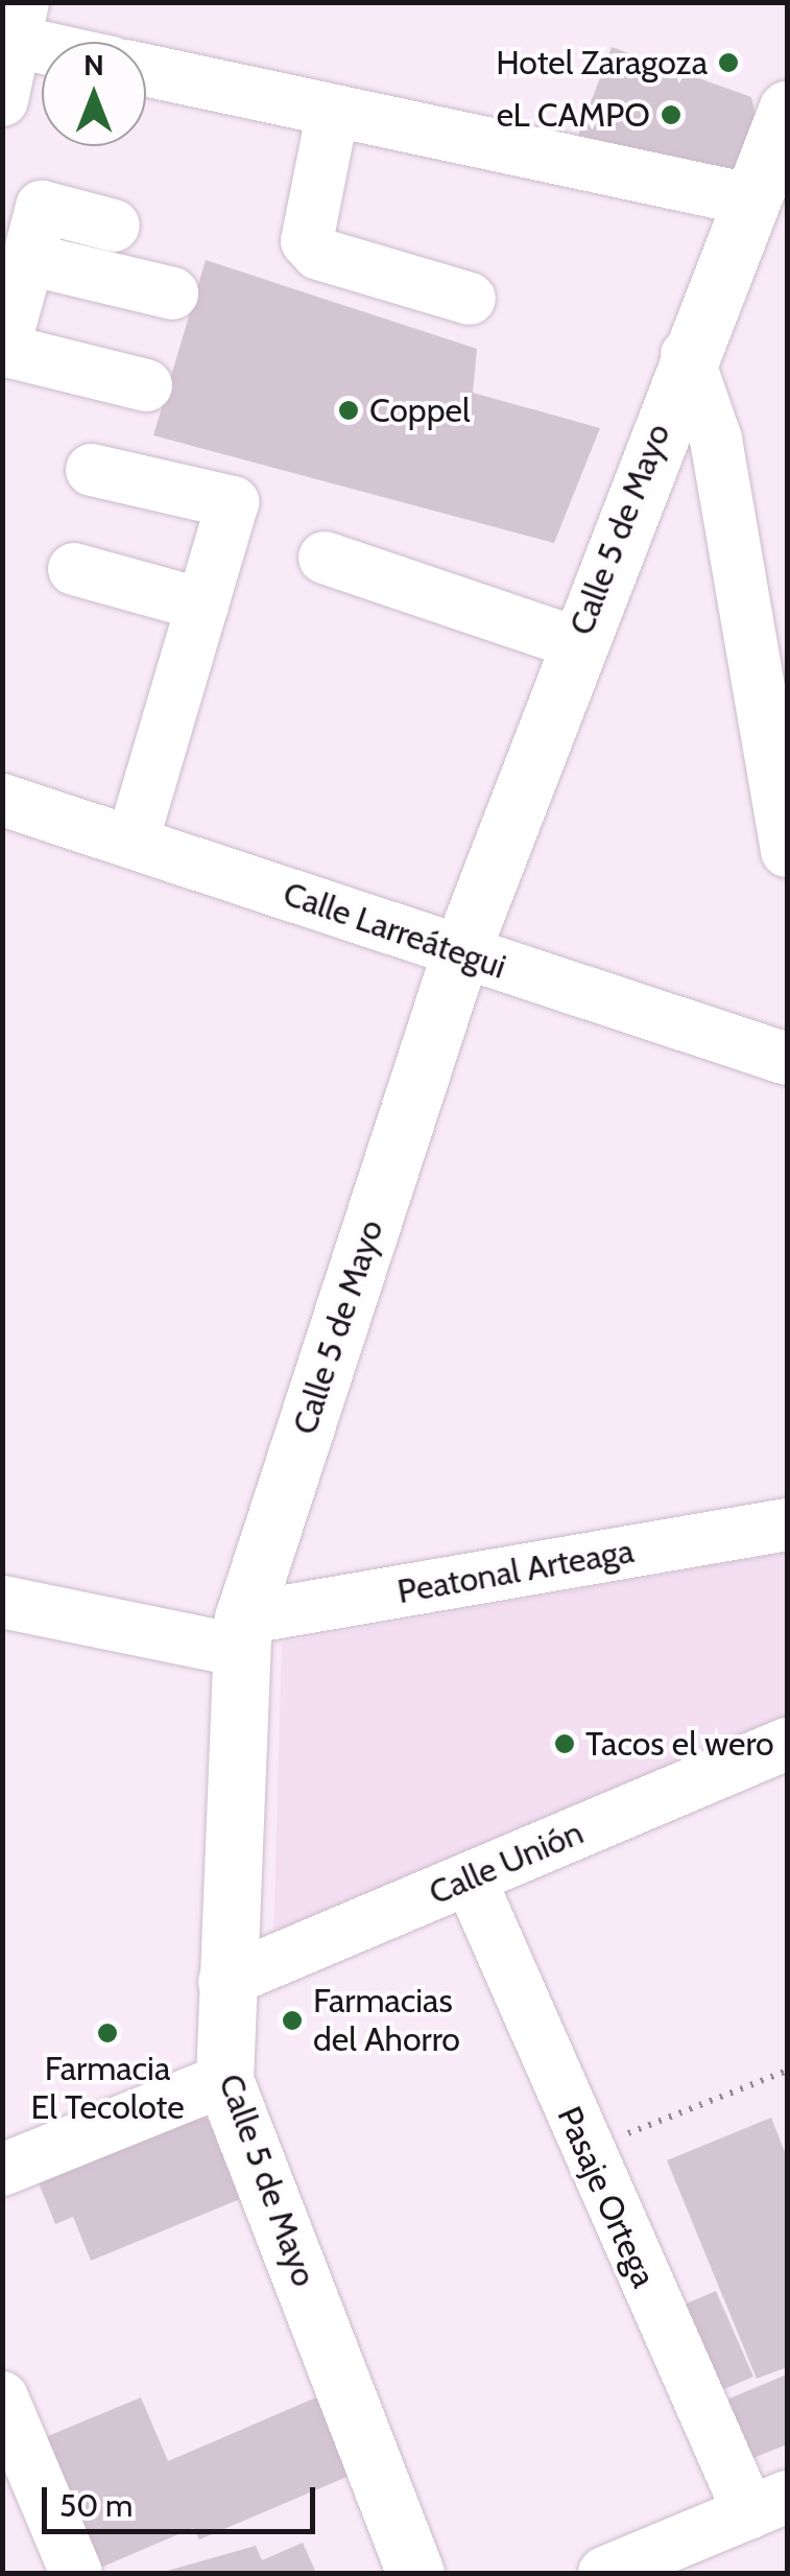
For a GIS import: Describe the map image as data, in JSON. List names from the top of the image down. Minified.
{"streets":{"main road":["Calle 5 de Mayo"],"street":["Calle Larreátegui","Peatonal Arteaga","Calle Unión","Pasaje Ortega"]},"crossings":[["Calle 5 de Mayo","Calle Larreátegui"],["Calle 5 de Mayo","Peatonal Arteaga"],["Calle 5 de Mayo","Calle Unión"],["Calle Unión","Pasaje Ortega"]],"places":["Hotel Zaragoza","eL CAMPO","Coppel","Tacos el wero","Farmacias del Ahorro","Farmacia El Tecolote"],"scale_bar":"50 m","north":"top"}
